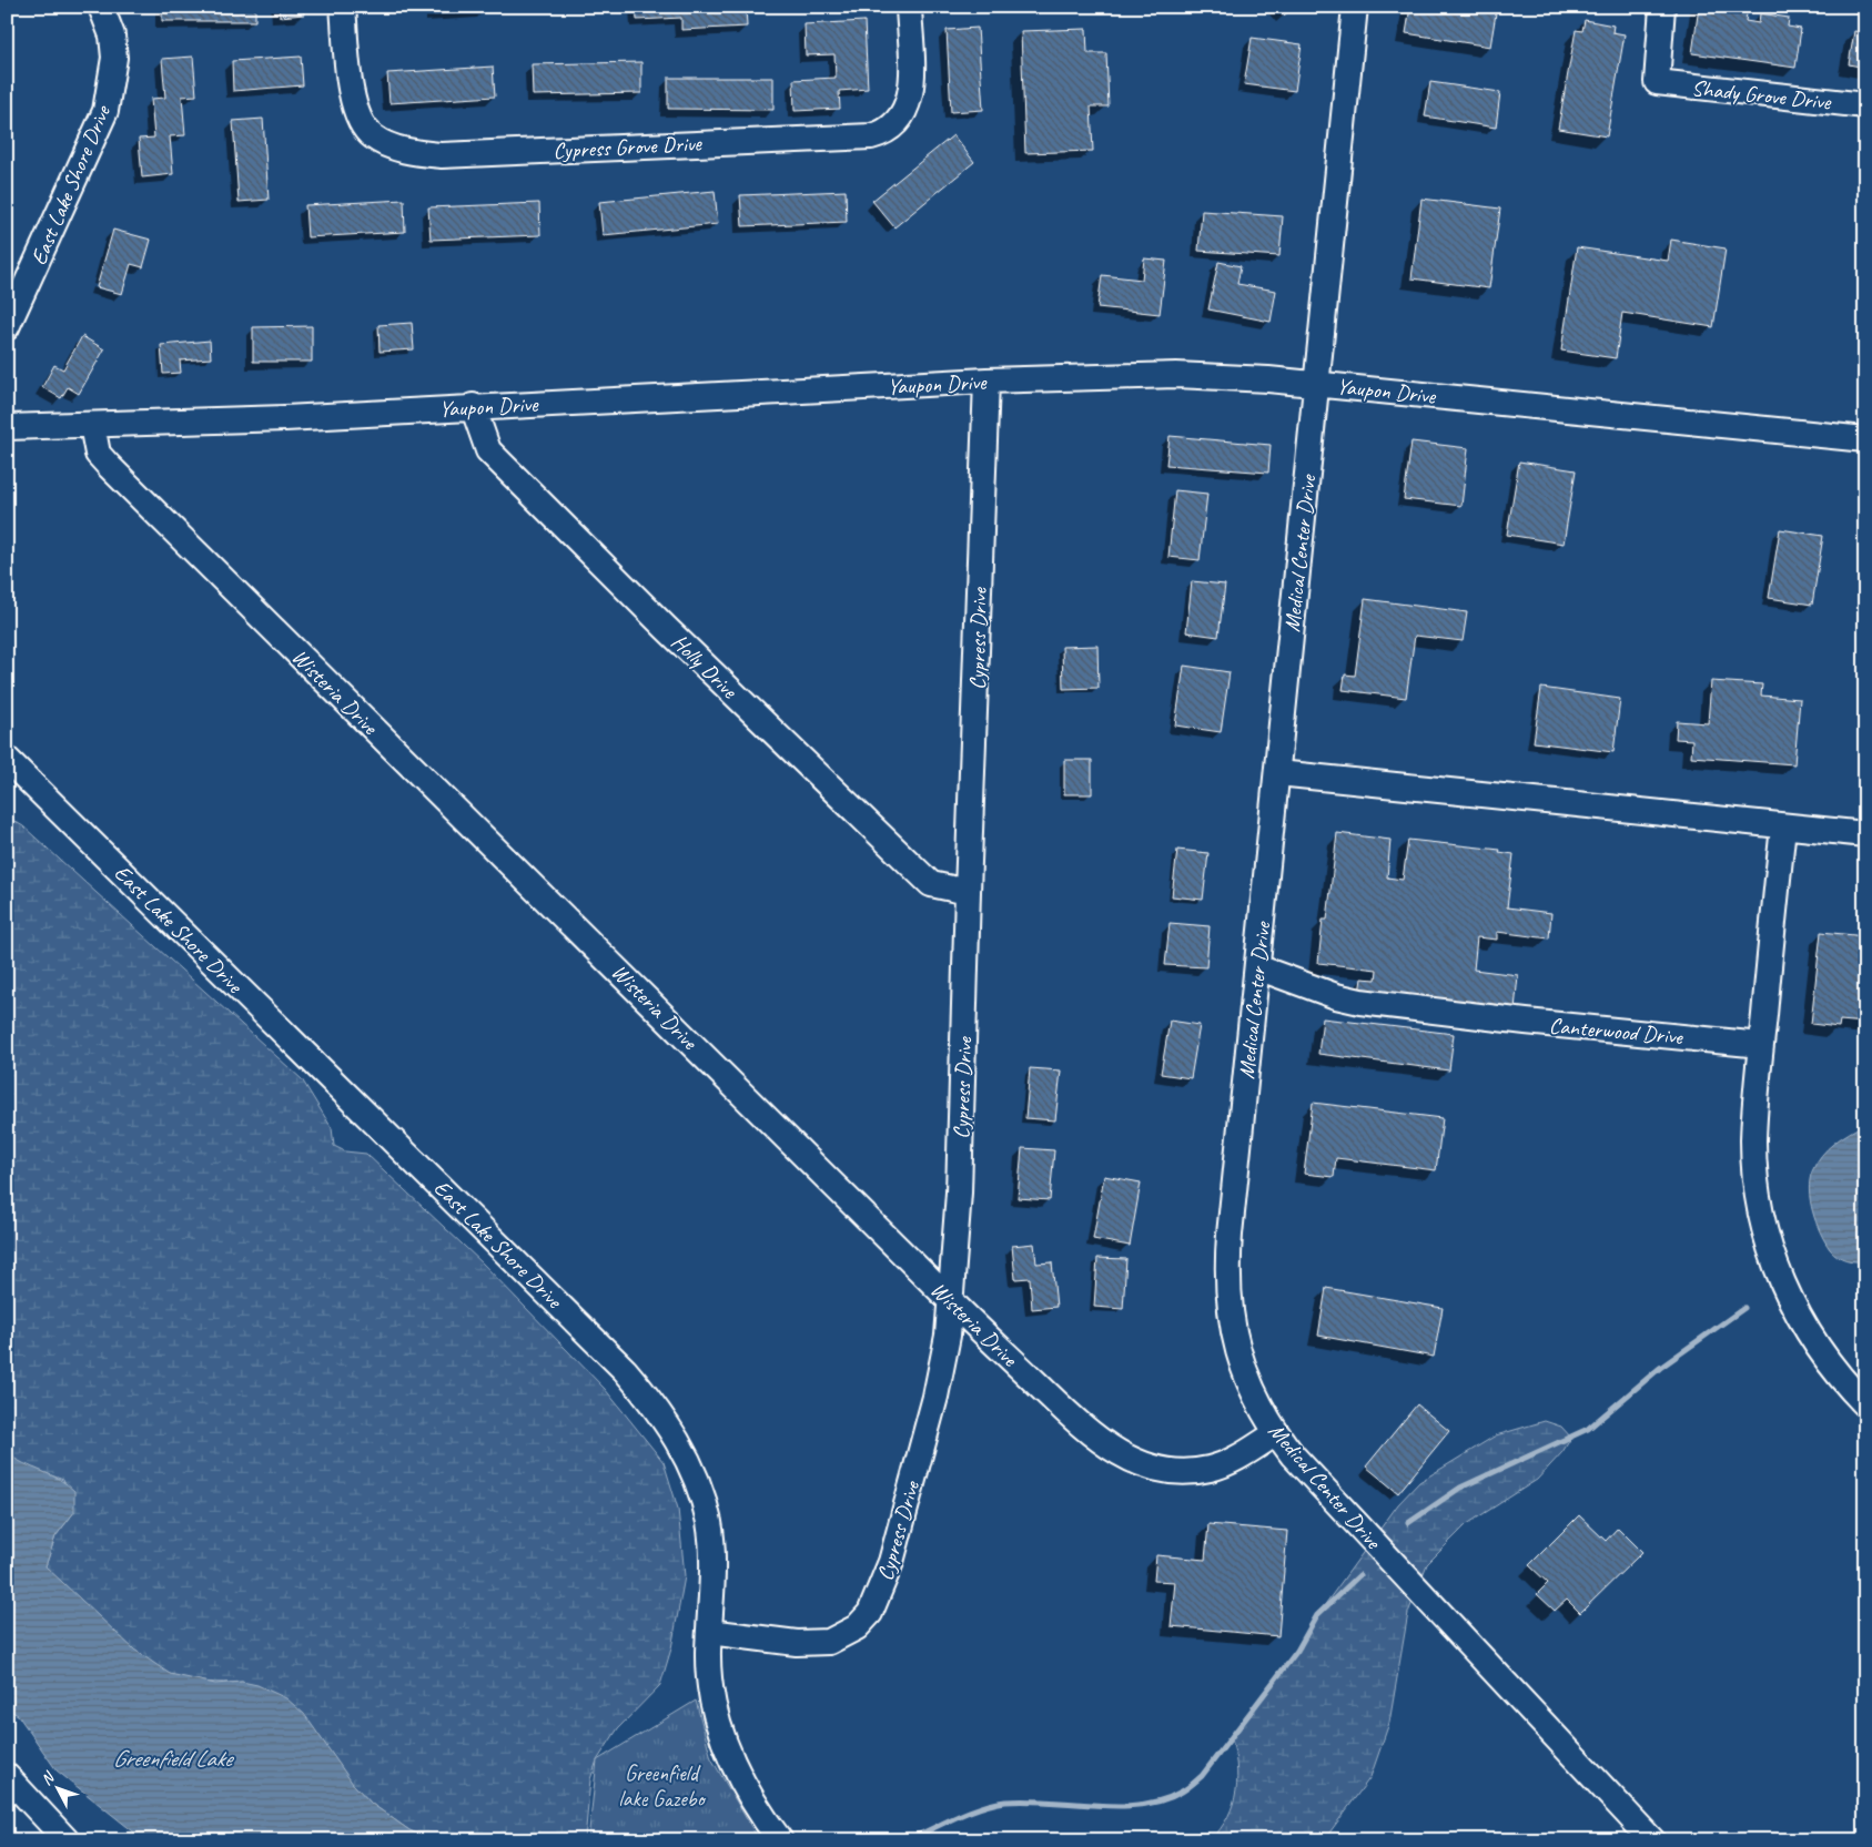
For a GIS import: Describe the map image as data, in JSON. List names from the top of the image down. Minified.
{"streets":{"street":["Shady Grove Drive","Cypress Grove Drive","East Lake Shore Drive","Yaupon Drive","Medical Center Drive","Cypress Drive","Holly Drive","Wisteria Drive","Canterwood Drive"]},"crossings":[["East Lake Shore Drive","Cypress Drive"],["Yaupon Drive","Medical Center Drive"],["Yaupon Drive","Cypress Drive"],["Yaupon Drive","Holly Drive"],["Yaupon Drive","Wisteria Drive"],["Medical Center Drive","Wisteria Drive"],["Medical Center Drive","Canterwood Drive"],["Cypress Drive","Holly Drive"],["Cypress Drive","Wisteria Drive"]],"water":["Greenfield Lake"],"parks":["Greenfield lake Gazebo"],"north":"top left"}
